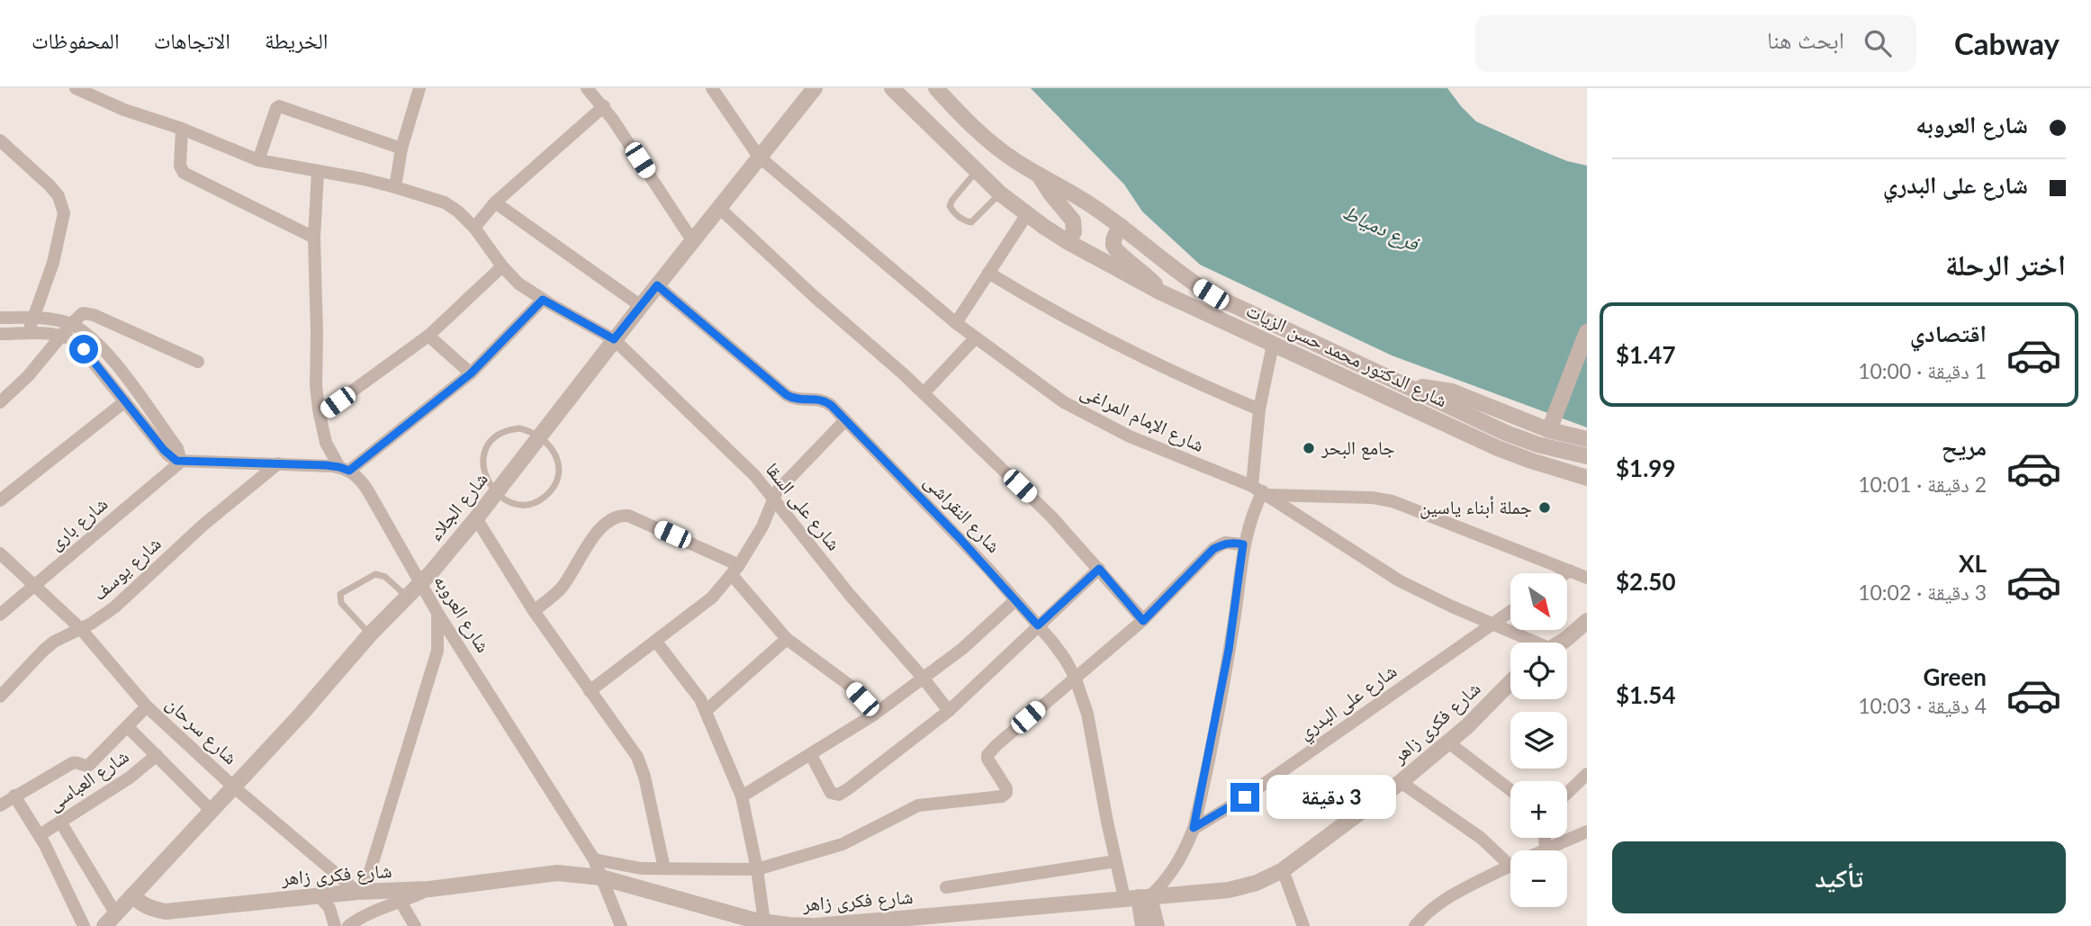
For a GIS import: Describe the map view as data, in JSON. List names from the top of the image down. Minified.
{"streets":{"street":["شارع الدكتور محمد حسن الزيات","شارع الإمام المراغى","شارع الجلاء","شارع على السقا","شارع النقراشى","شارع بارى","شارع يوسف","شارع العروبه","شارع على البدري","شارع فكرى زاهر","شارع سرحان","شارع العباسى"]},"crossings":[["شارع الإمام المراغى","شارع الجلاء"],["شارع الإمام المراغى","شارع على البدري"],["شارع الجلاء","شارع على السقا"],["شارع الجلاء","شارع النقراشى"],["شارع الجلاء","شارع العروبه"],["شارع الجلاء","شارع فكرى زاهر"],["شارع الجلاء","شارع سرحان"],["شارع على السقا","شارع العروبه"],["شارع النقراشى","شارع فكرى زاهر"],["شارع بارى","شارع سرحان"],["شارع يوسف","شارع سرحان"],["شارع العروبه","شارع فكرى زاهر"],["شارع فكرى زاهر","شارع سرحان"]],"water":["فرع دمياط"],"places":["جامع البحر","جملة أبناء ياسين"],"north":"bottom right","page":{"header":"Cabway","search":"ابحث هنا","nav":["الخريطة","الاتجاهات","المحفوظات"],"banner":["شارع العروبه","شارع على البدري"],"heading":"اختر الرحلة","list":[{"name":"اقتصادي","note":"1 دقيقة · 10:00","value":"$1.47"},{"name":"مريح","note":"2 دقيقة · 10:01","value":"$1.99"},{"name":"XL","note":"3 دقيقة · 10:02","value":"$2.50"},{"name":"Green","note":"4 دقيقة · 10:03","value":"$1.54"}],"map_buttons":["+","−"],"bubble":"3 دقيقة","buttons":"تأكيد"}}
